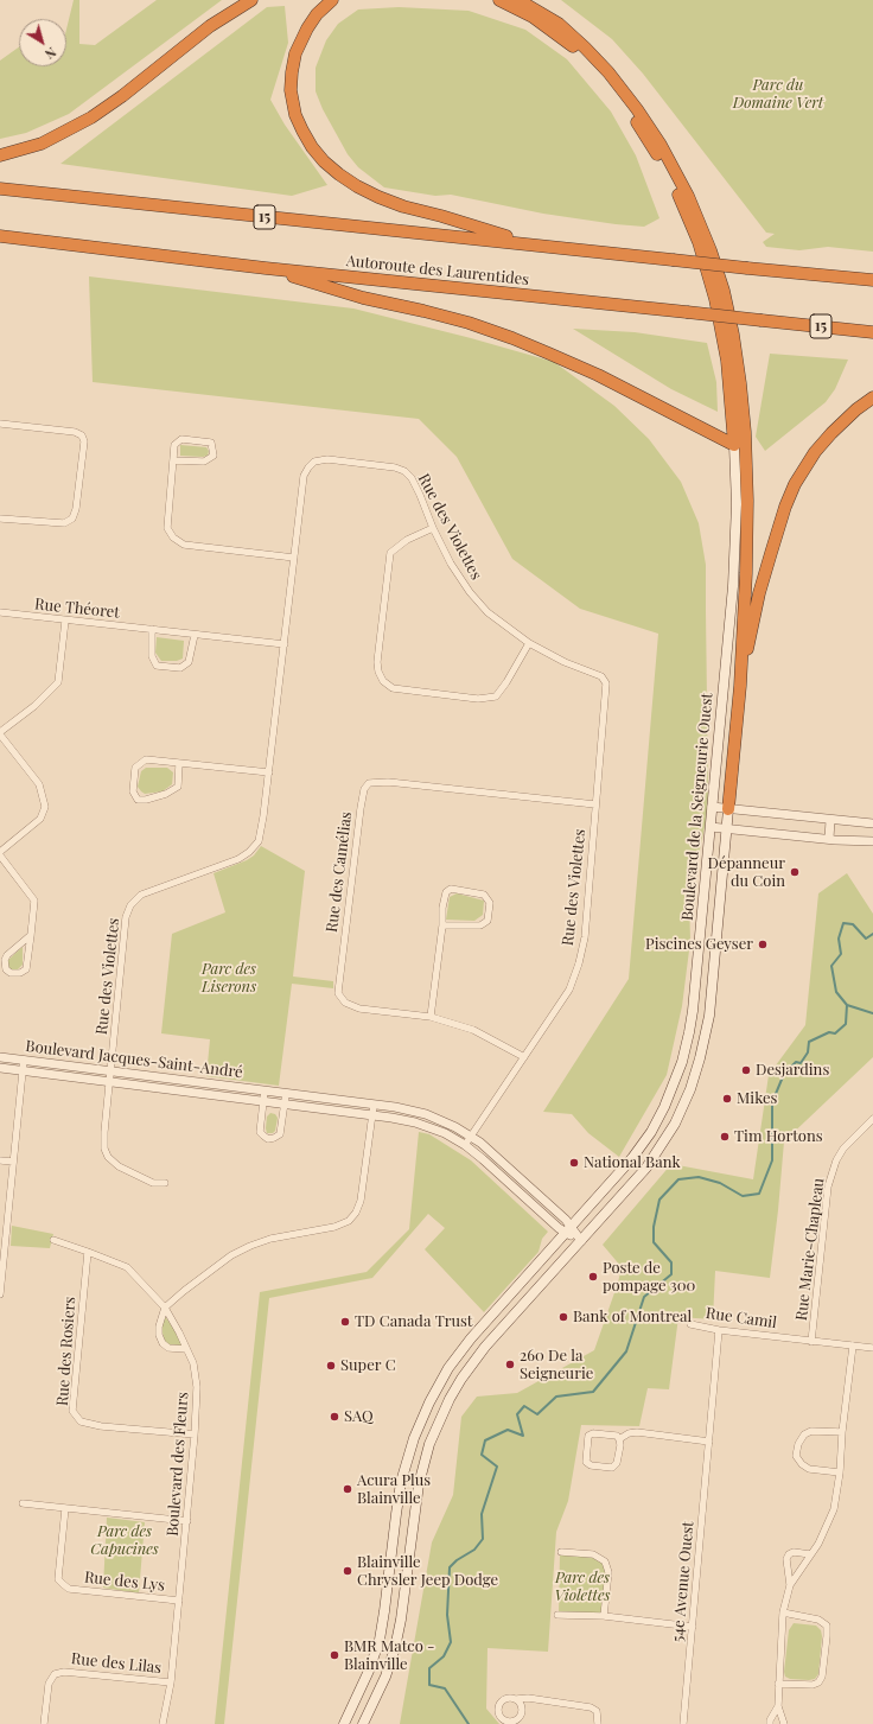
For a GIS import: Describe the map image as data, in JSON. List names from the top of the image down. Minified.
{"streets":{"highway":["15","Autoroute des Laurentides"],"main road":["Boulevard de la Seigneurie Ouest"],"street":["Rue des Violettes","Rue Théoret","Rue des Camélias","Boulevard Jacques-Saint-André","Rue Marie-Chapleau","Rue Camil","Rue des Rosiers","Boulevard des Fleurs","Rue des Lys","54e Avenue Ouest","Rue des Lilas"]},"crossings":[["Rue des Violettes","Rue Théoret"],["Rue des Violettes","Rue des Camélias"],["Rue des Violettes","Boulevard Jacques-Saint-André"],["Boulevard de la Seigneurie Ouest","Boulevard Jacques-Saint-André"],["Rue Marie-Chapleau","Rue Camil"],["Rue Camil","54e Avenue Ouest"],["Rue des Rosiers","Boulevard des Fleurs"],["Boulevard des Fleurs","Rue des Lys"],["Boulevard des Fleurs","Rue des Lilas"]],"parks":["Parc du Domaine Vert","Parc des Liserons","Parc des Capucines","Parc des Violettes"],"places":["Dépanneur du Coin","Piscines Geyser","Desjardins","Mikes","Tim Hortons","National Bank","Poste de pompage 300","Bank of Montreal","TD Canada Trust","260 De la Seigneurie","Super C","SAQ","Acura Plus Blainville","Blainville Chrysler Jeep Dodge","BMR Matco - Blainville"],"north":"bottom right"}
